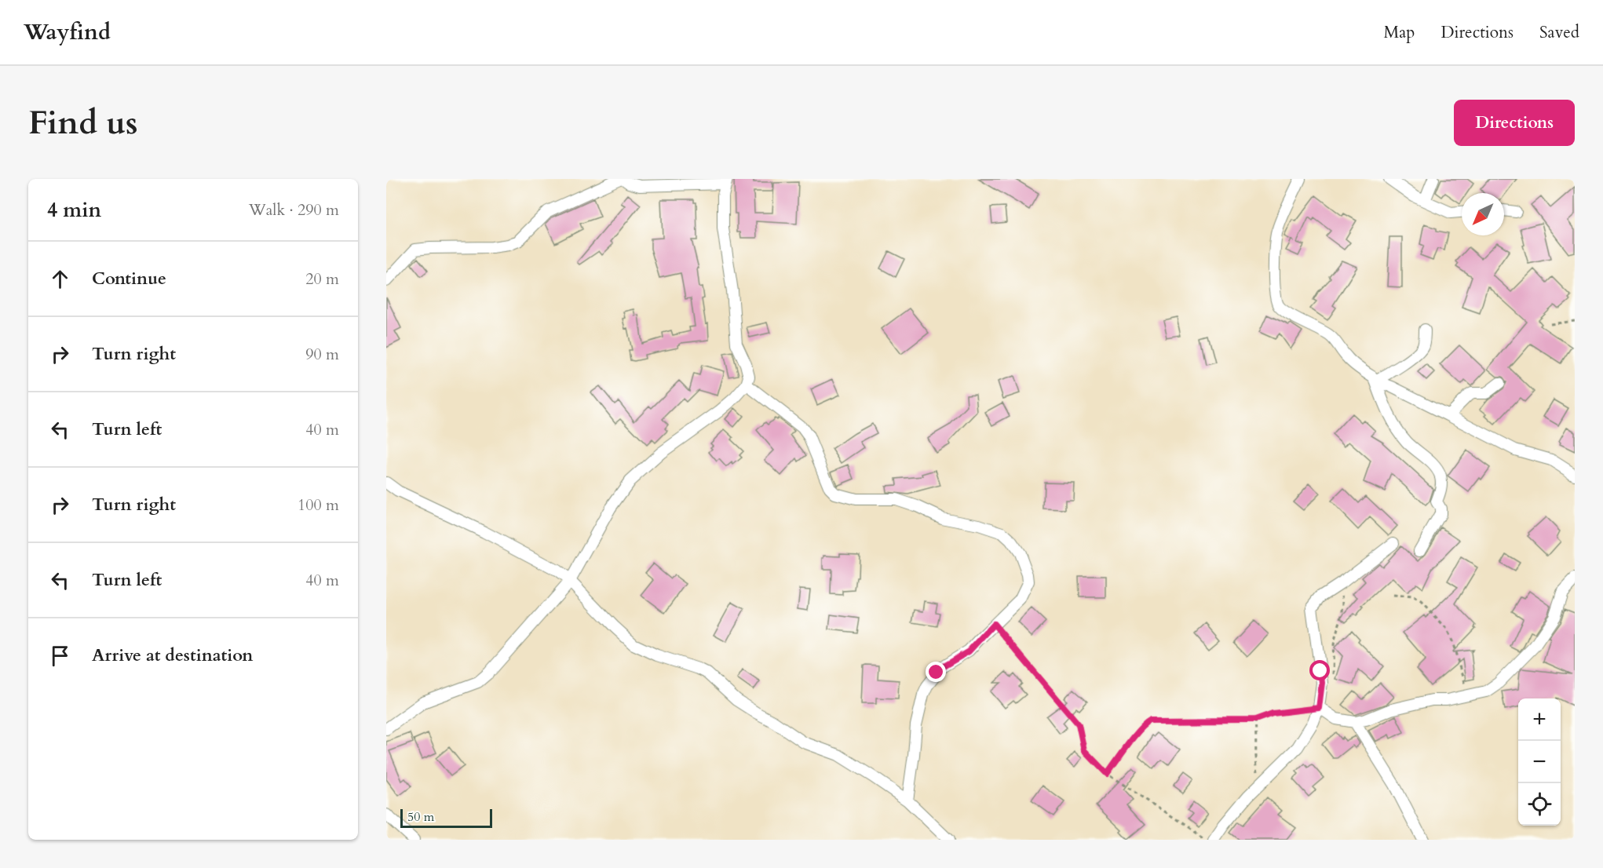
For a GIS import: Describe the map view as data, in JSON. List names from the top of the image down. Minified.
{"scale_bar":"50 m","north":"bottom left","page":{"header":"Wayfind","nav":["Map","Directions","Saved"],"buttons":"Directions","title":"Find us","heading":["4 min","Walk · 290 m"],"list":[["Continue","20 m"],["Turn right","90 m"],["Turn left","40 m"],["Turn right","100 m"],["Turn left","40 m"],"Arrive at destination"],"map_buttons":["+","−"],"scale":"50 m"}}
